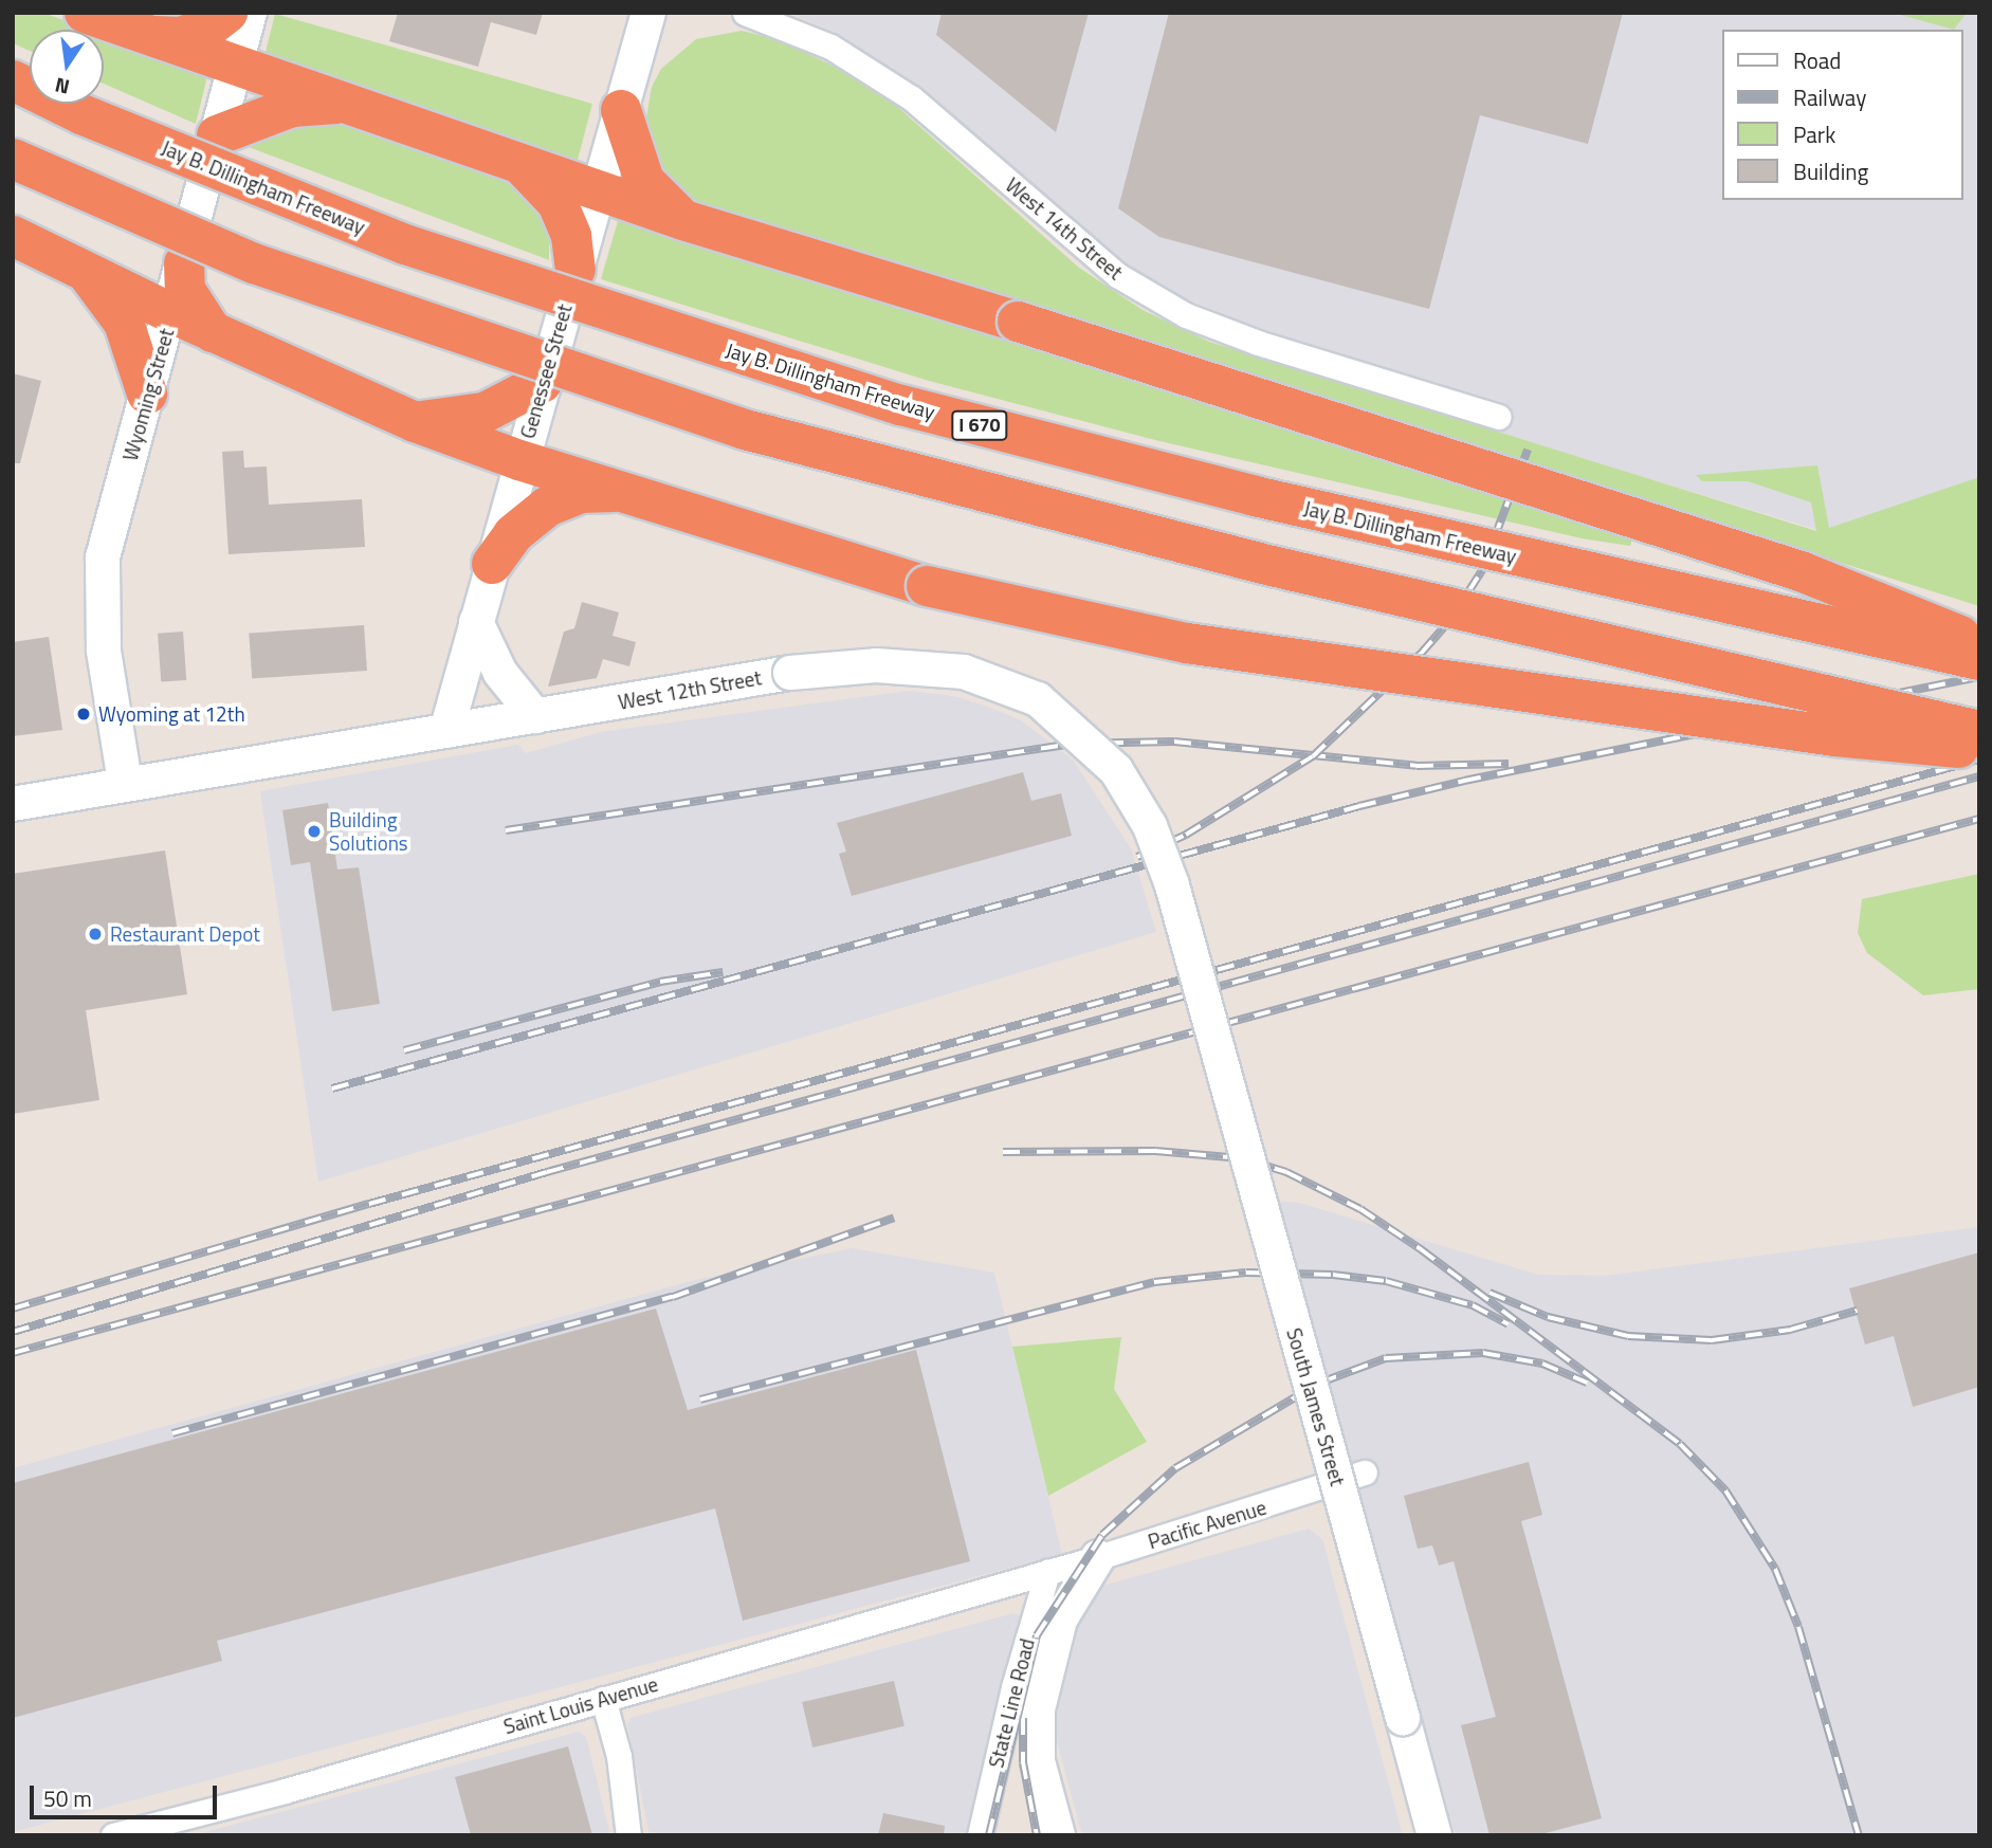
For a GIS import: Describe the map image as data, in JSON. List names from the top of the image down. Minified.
{"streets":{"highway":["Jay B. Dillingham Freeway","I 670"],"main road":["Genessee Street","Wyoming Street","West 12th Street","South James Street"],"street":["West 14th Street","Pacific Avenue","State Line Road","Saint Louis Avenue"]},"crossings":[["Genessee Street","West 12th Street"],["Wyoming Street","West 12th Street"],["West 12th Street","South James Street"],["Pacific Avenue","State Line Road"],["Pacific Avenue","Saint Louis Avenue"],["State Line Road","Saint Louis Avenue"]],"places":["Wyoming at 12th","Building Solutions","Restaurant Depot"],"legend":["Road","Railway","Park","Building"],"scale_bar":"50 m","north":"bottom"}
